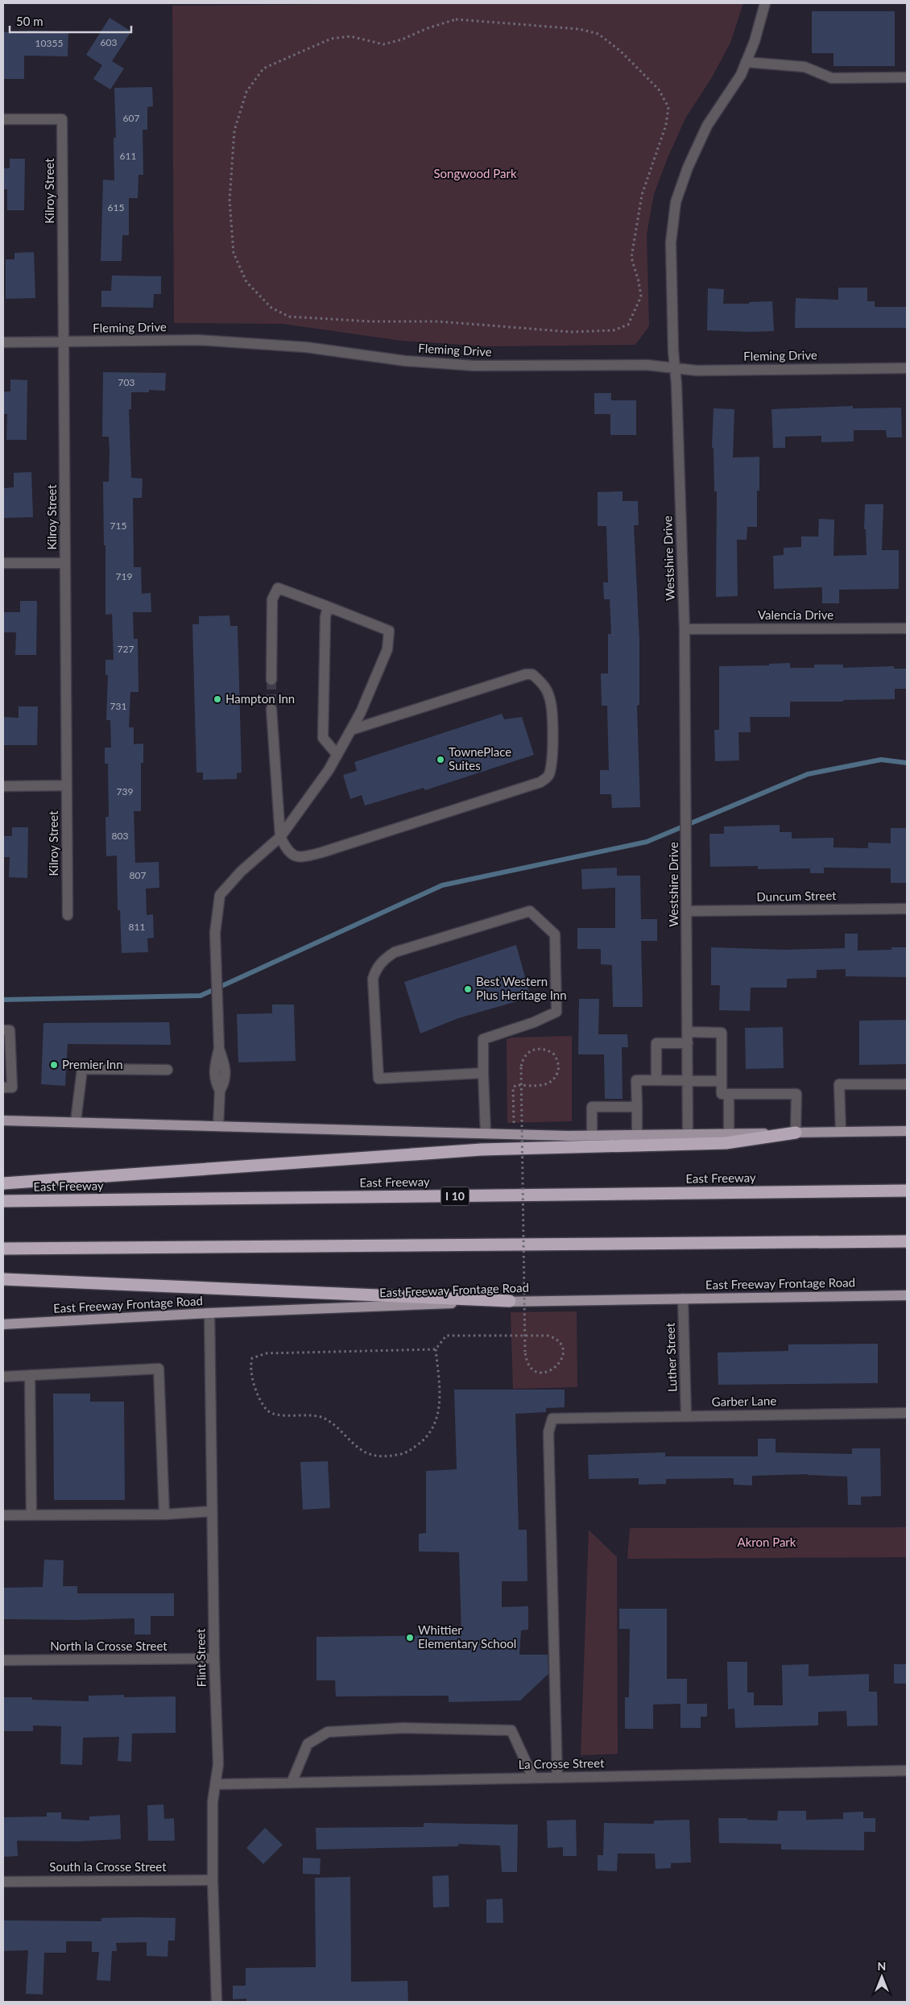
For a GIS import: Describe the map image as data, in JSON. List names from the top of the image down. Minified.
{"streets":{"highway":["East Freeway","I 10"],"main road":["East Freeway Frontage Road"],"street":["Kilroy Street","Fleming Drive","Westshire Drive","Valencia Drive","Duncum Street","Luther Street","Garber Lane","North la Crosse Street","Flint Street","La Crosse Street","South la Crosse Street"]},"crossings":[["Kilroy Street","Fleming Drive"],["Fleming Drive","Westshire Drive"],["Westshire Drive","Valencia Drive"],["Westshire Drive","Duncum Street"],["East Freeway Frontage Road","Luther Street"],["East Freeway Frontage Road","Flint Street"],["Luther Street","Garber Lane"],["Garber Lane","La Crosse Street"],["North la Crosse Street","Flint Street"],["Flint Street","La Crosse Street"],["Flint Street","South la Crosse Street"]],"parks":["Songwood Park","Akron Park"],"places":["Hampton Inn","TownePlace Suites","Best Western Plus Heritage Inn","Premier Inn","Whittier Elementary School"],"house_numbers":["603","10355","607","611","615","703","715","719","727","731","739","803","807","811"],"scale_bar":"50 m","north":"top"}
